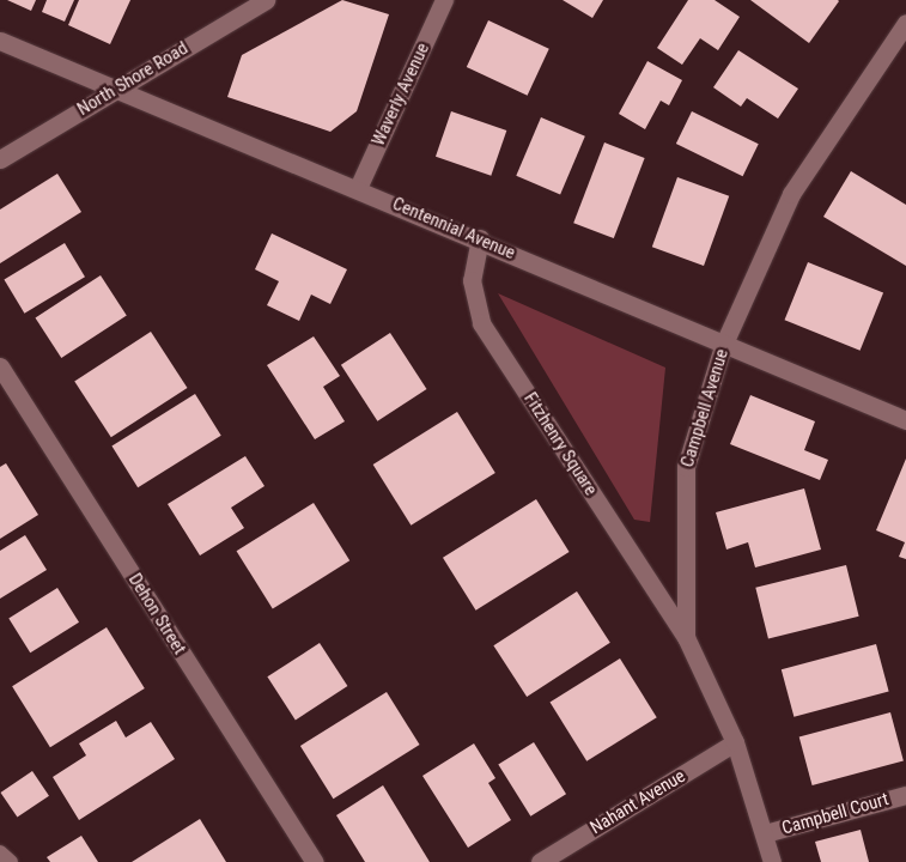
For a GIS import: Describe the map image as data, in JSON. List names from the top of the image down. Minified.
{"streets":{"street":["North Shore Road","Waverly Avenue","Centennial Avenue","Campbell Avenue","Fitzhenry Square","Dehon Street","Nahant Avenue","Campbell Court"]},"crossings":[["North Shore Road","Centennial Avenue"],["Waverly Avenue","Centennial Avenue"],["Centennial Avenue","Campbell Avenue"],["Centennial Avenue","Fitzhenry Square"],["Campbell Avenue","Fitzhenry Square"],["Campbell Avenue","Nahant Avenue"],["Campbell Avenue","Campbell Court"]]}
